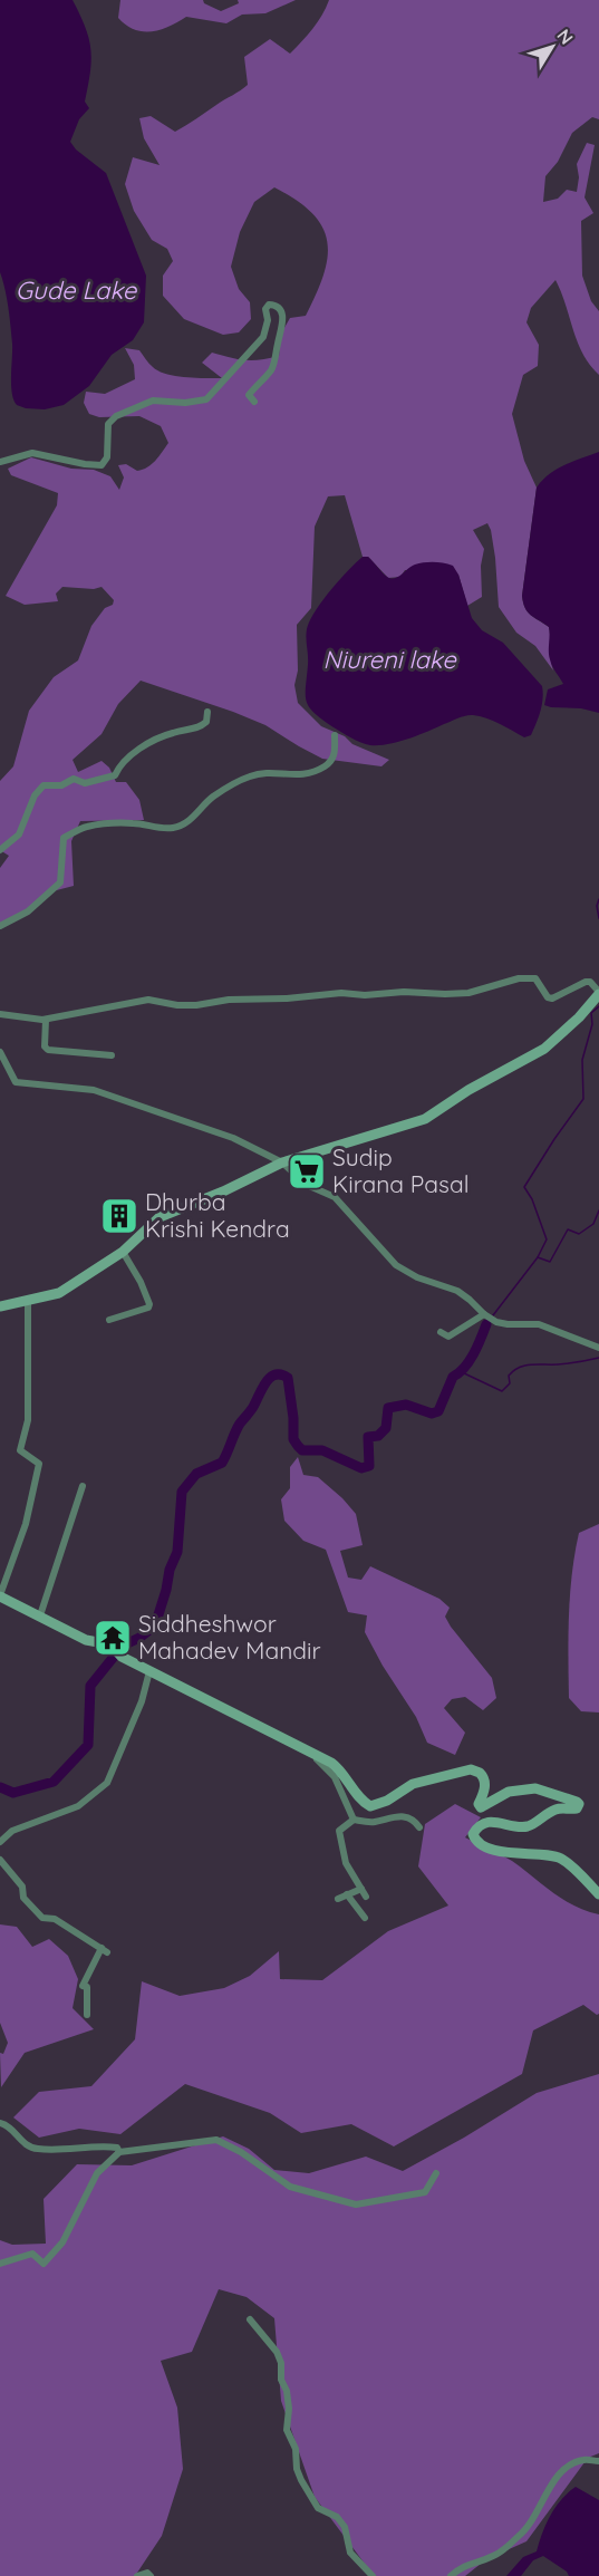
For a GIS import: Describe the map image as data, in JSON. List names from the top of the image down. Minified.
{"water":["Gude Lake","Niureni lake"],"places":{"supermarket":["Sudip Kirana Pasal"],"building":["Dhurba Krishi Kendra"],"temple":["Siddheshwor Mahadev Mandir"]},"north":"top right"}
